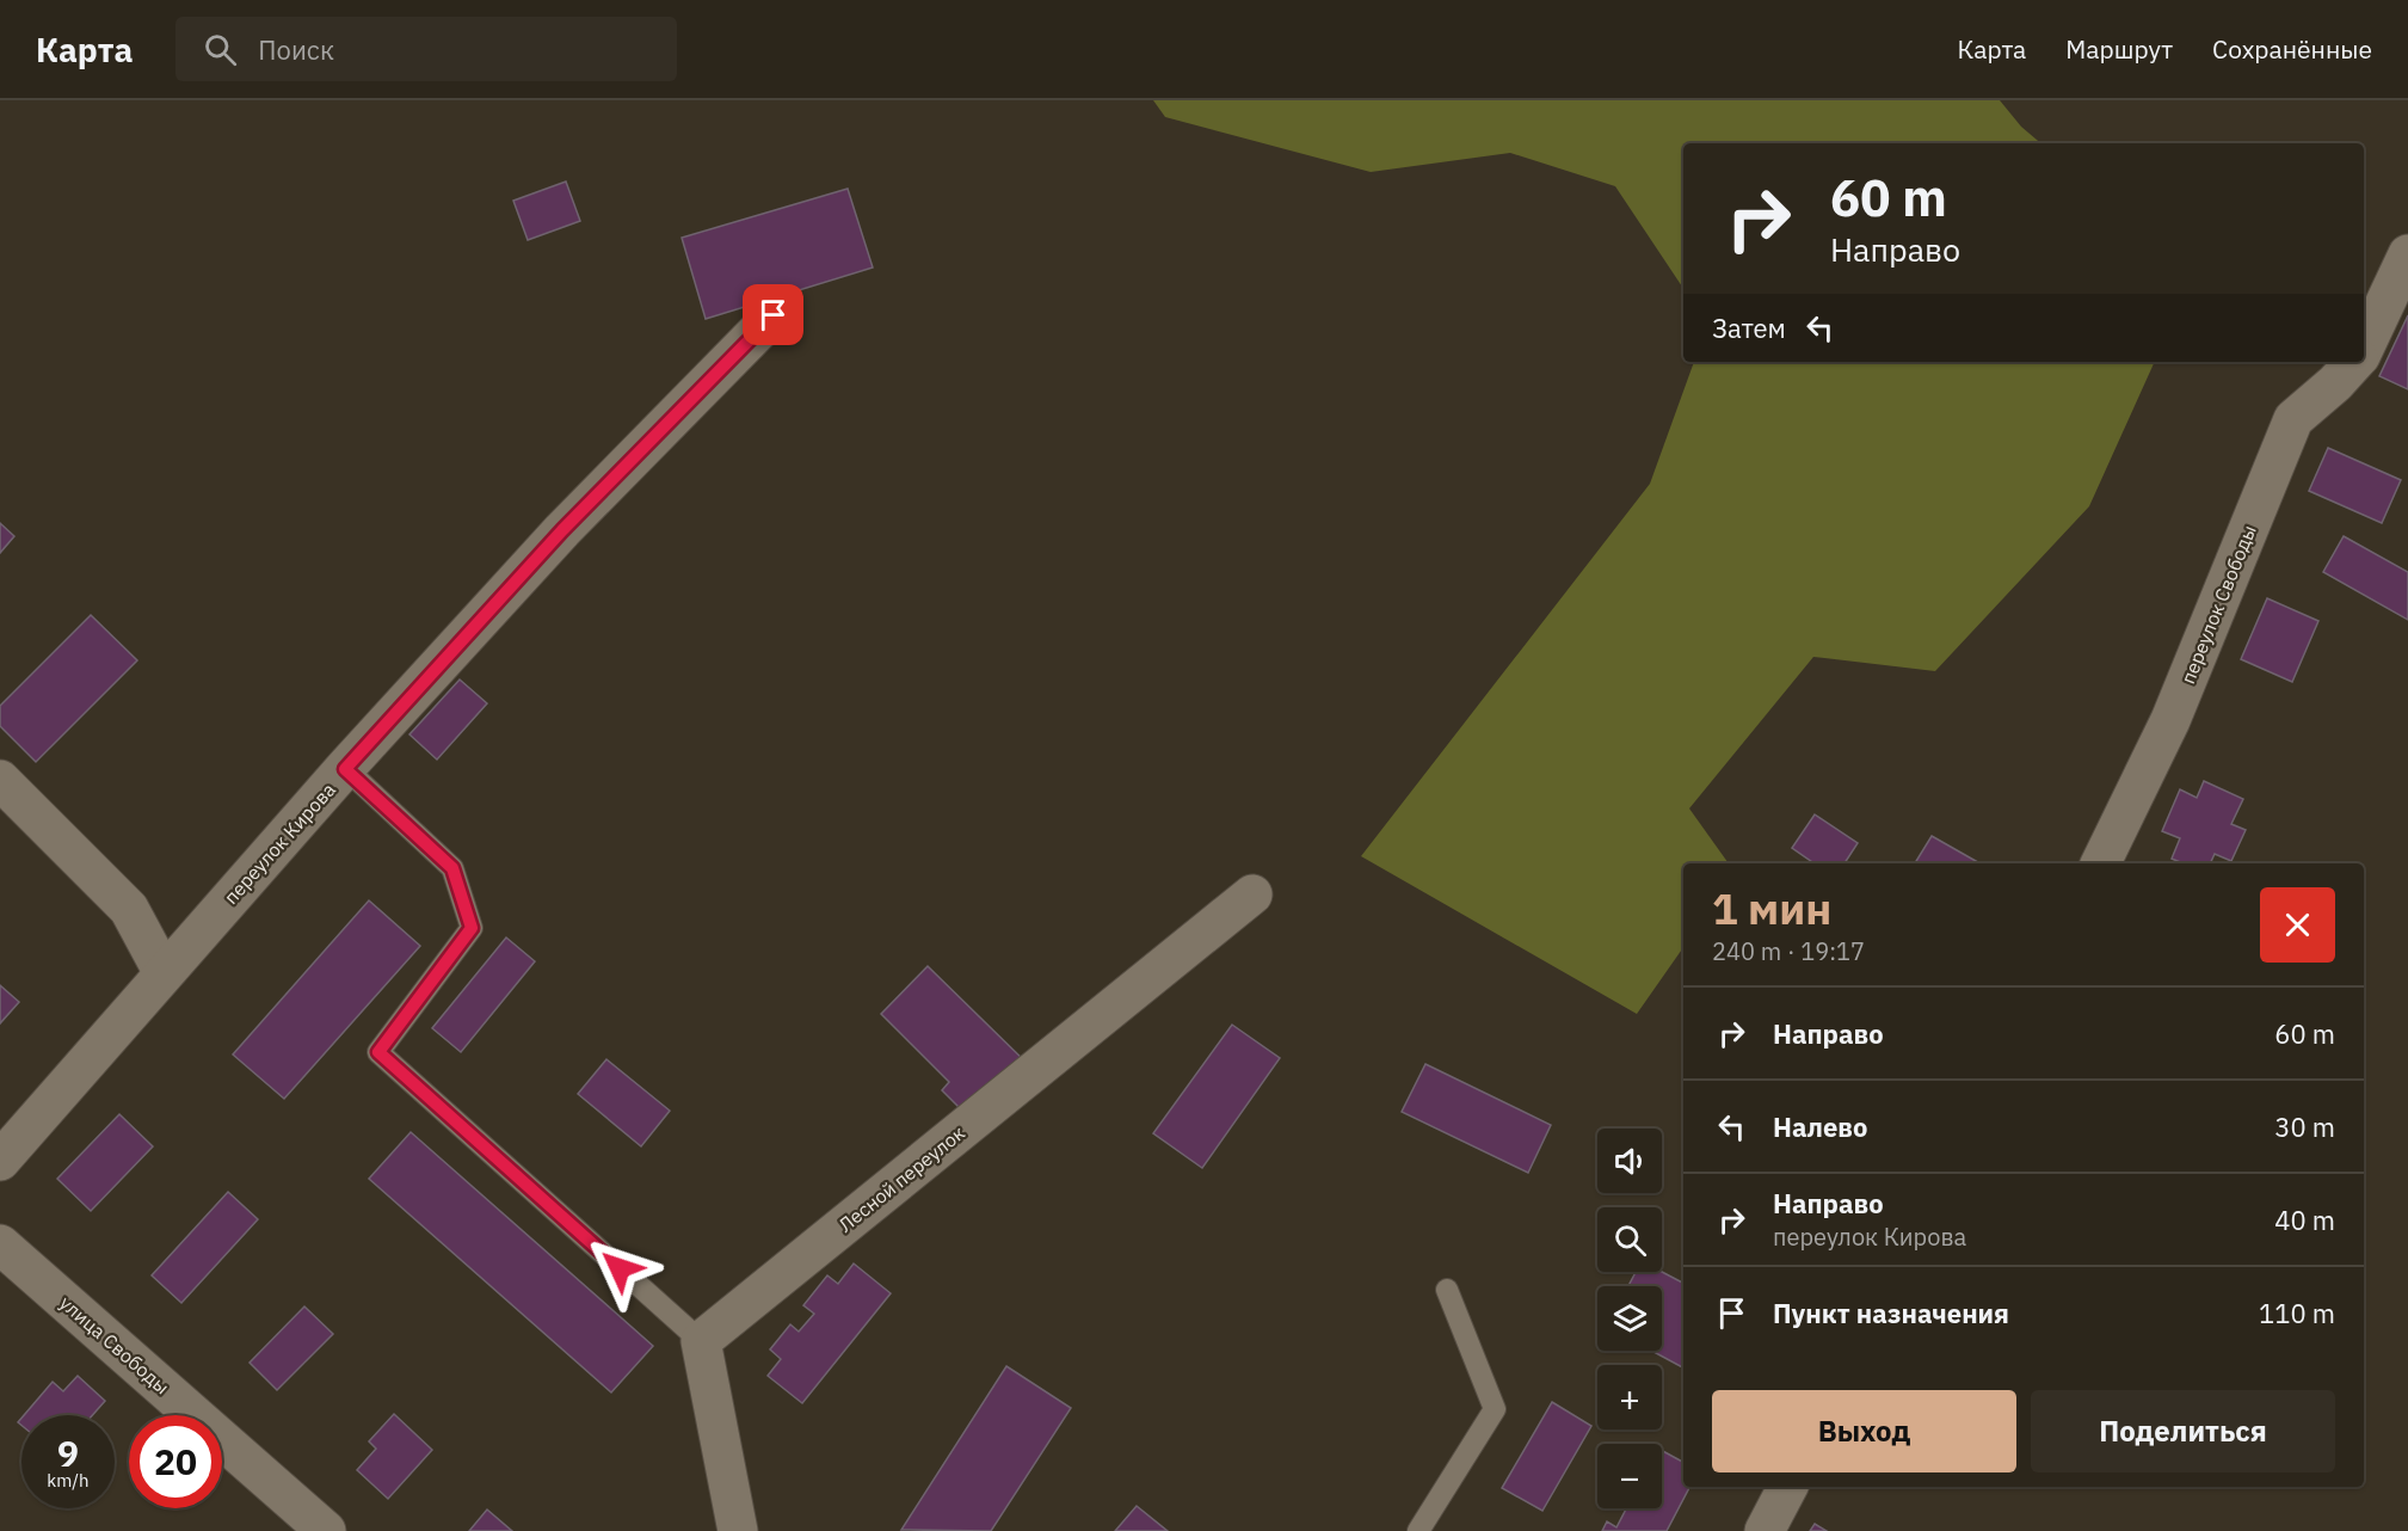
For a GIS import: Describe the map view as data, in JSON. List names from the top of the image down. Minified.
{"streets":{"street":["переулок Свободы","переулок Кирова","Лесной переулок","улица Свободы"]},"page":{"header":"Карта","search":"Поиск","nav":["Карта","Маршрут","Сохранённые"],"turn":["60 m","Направо"],"then":"Затем","heading":["1 мин","240 m · 19:17"],"list":[{"name":"Направо","value":"60 m"},{"name":"Налево","value":"30 m"},{"name":"Направо","note":"переулок Кирова","value":"40 m"},{"name":"Пункт назначения","value":"110 m"}],"map_buttons":["+","−"],"buttons":["Выход","Поделиться"],"speed":"9 km/h","limit":"20"}}
